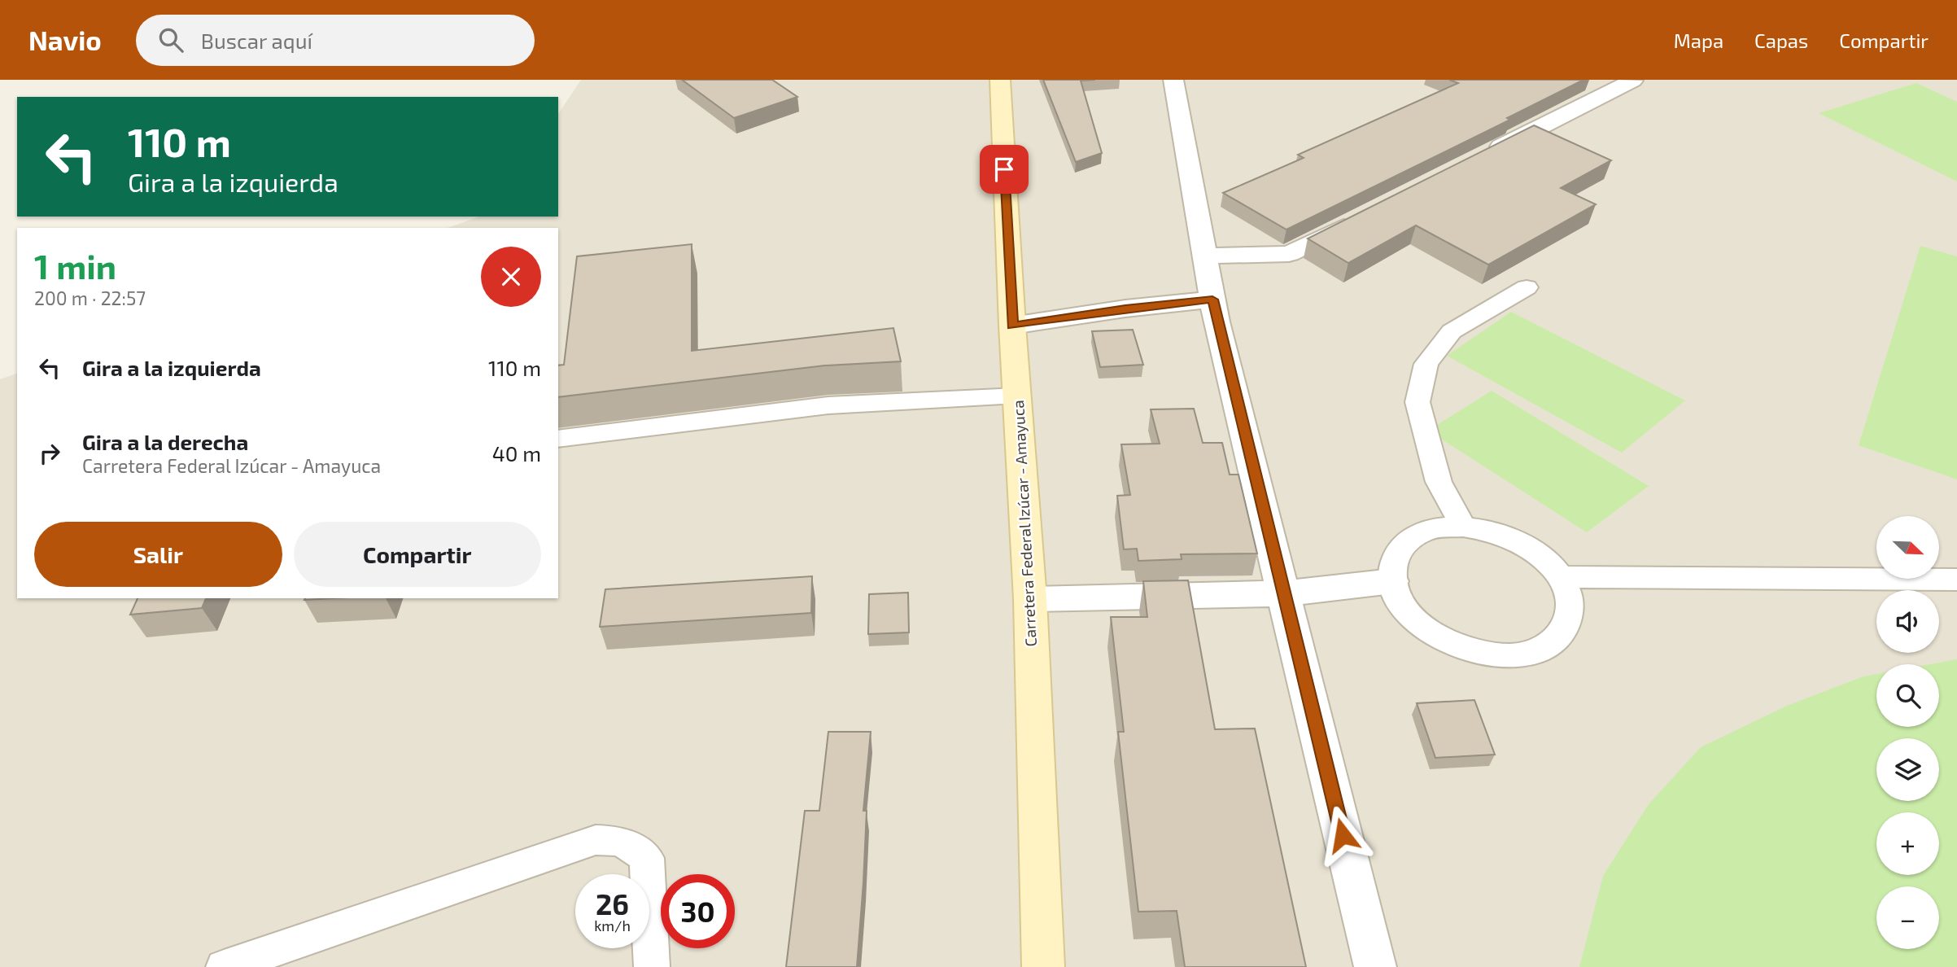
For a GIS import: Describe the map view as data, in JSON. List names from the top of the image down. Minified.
{"streets":{"main road":["Carretera Federal Izúcar - Amayuca"]},"north":"bottom right","page":{"header":"Navio","search":"Buscar aquí","nav":["Mapa","Capas","Compartir"],"turn":["110 m","Gira a la izquierda"],"heading":["1 min","200 m · 22:57"],"list":[{"name":"Gira a la izquierda","value":"110 m"},{"name":"Gira a la derecha","note":"Carretera Federal Izúcar - Amayuca","value":"40 m"}],"buttons":["Salir","Compartir"],"map_buttons":["+","−"],"speed":"26 km/h","limit":"30"}}
